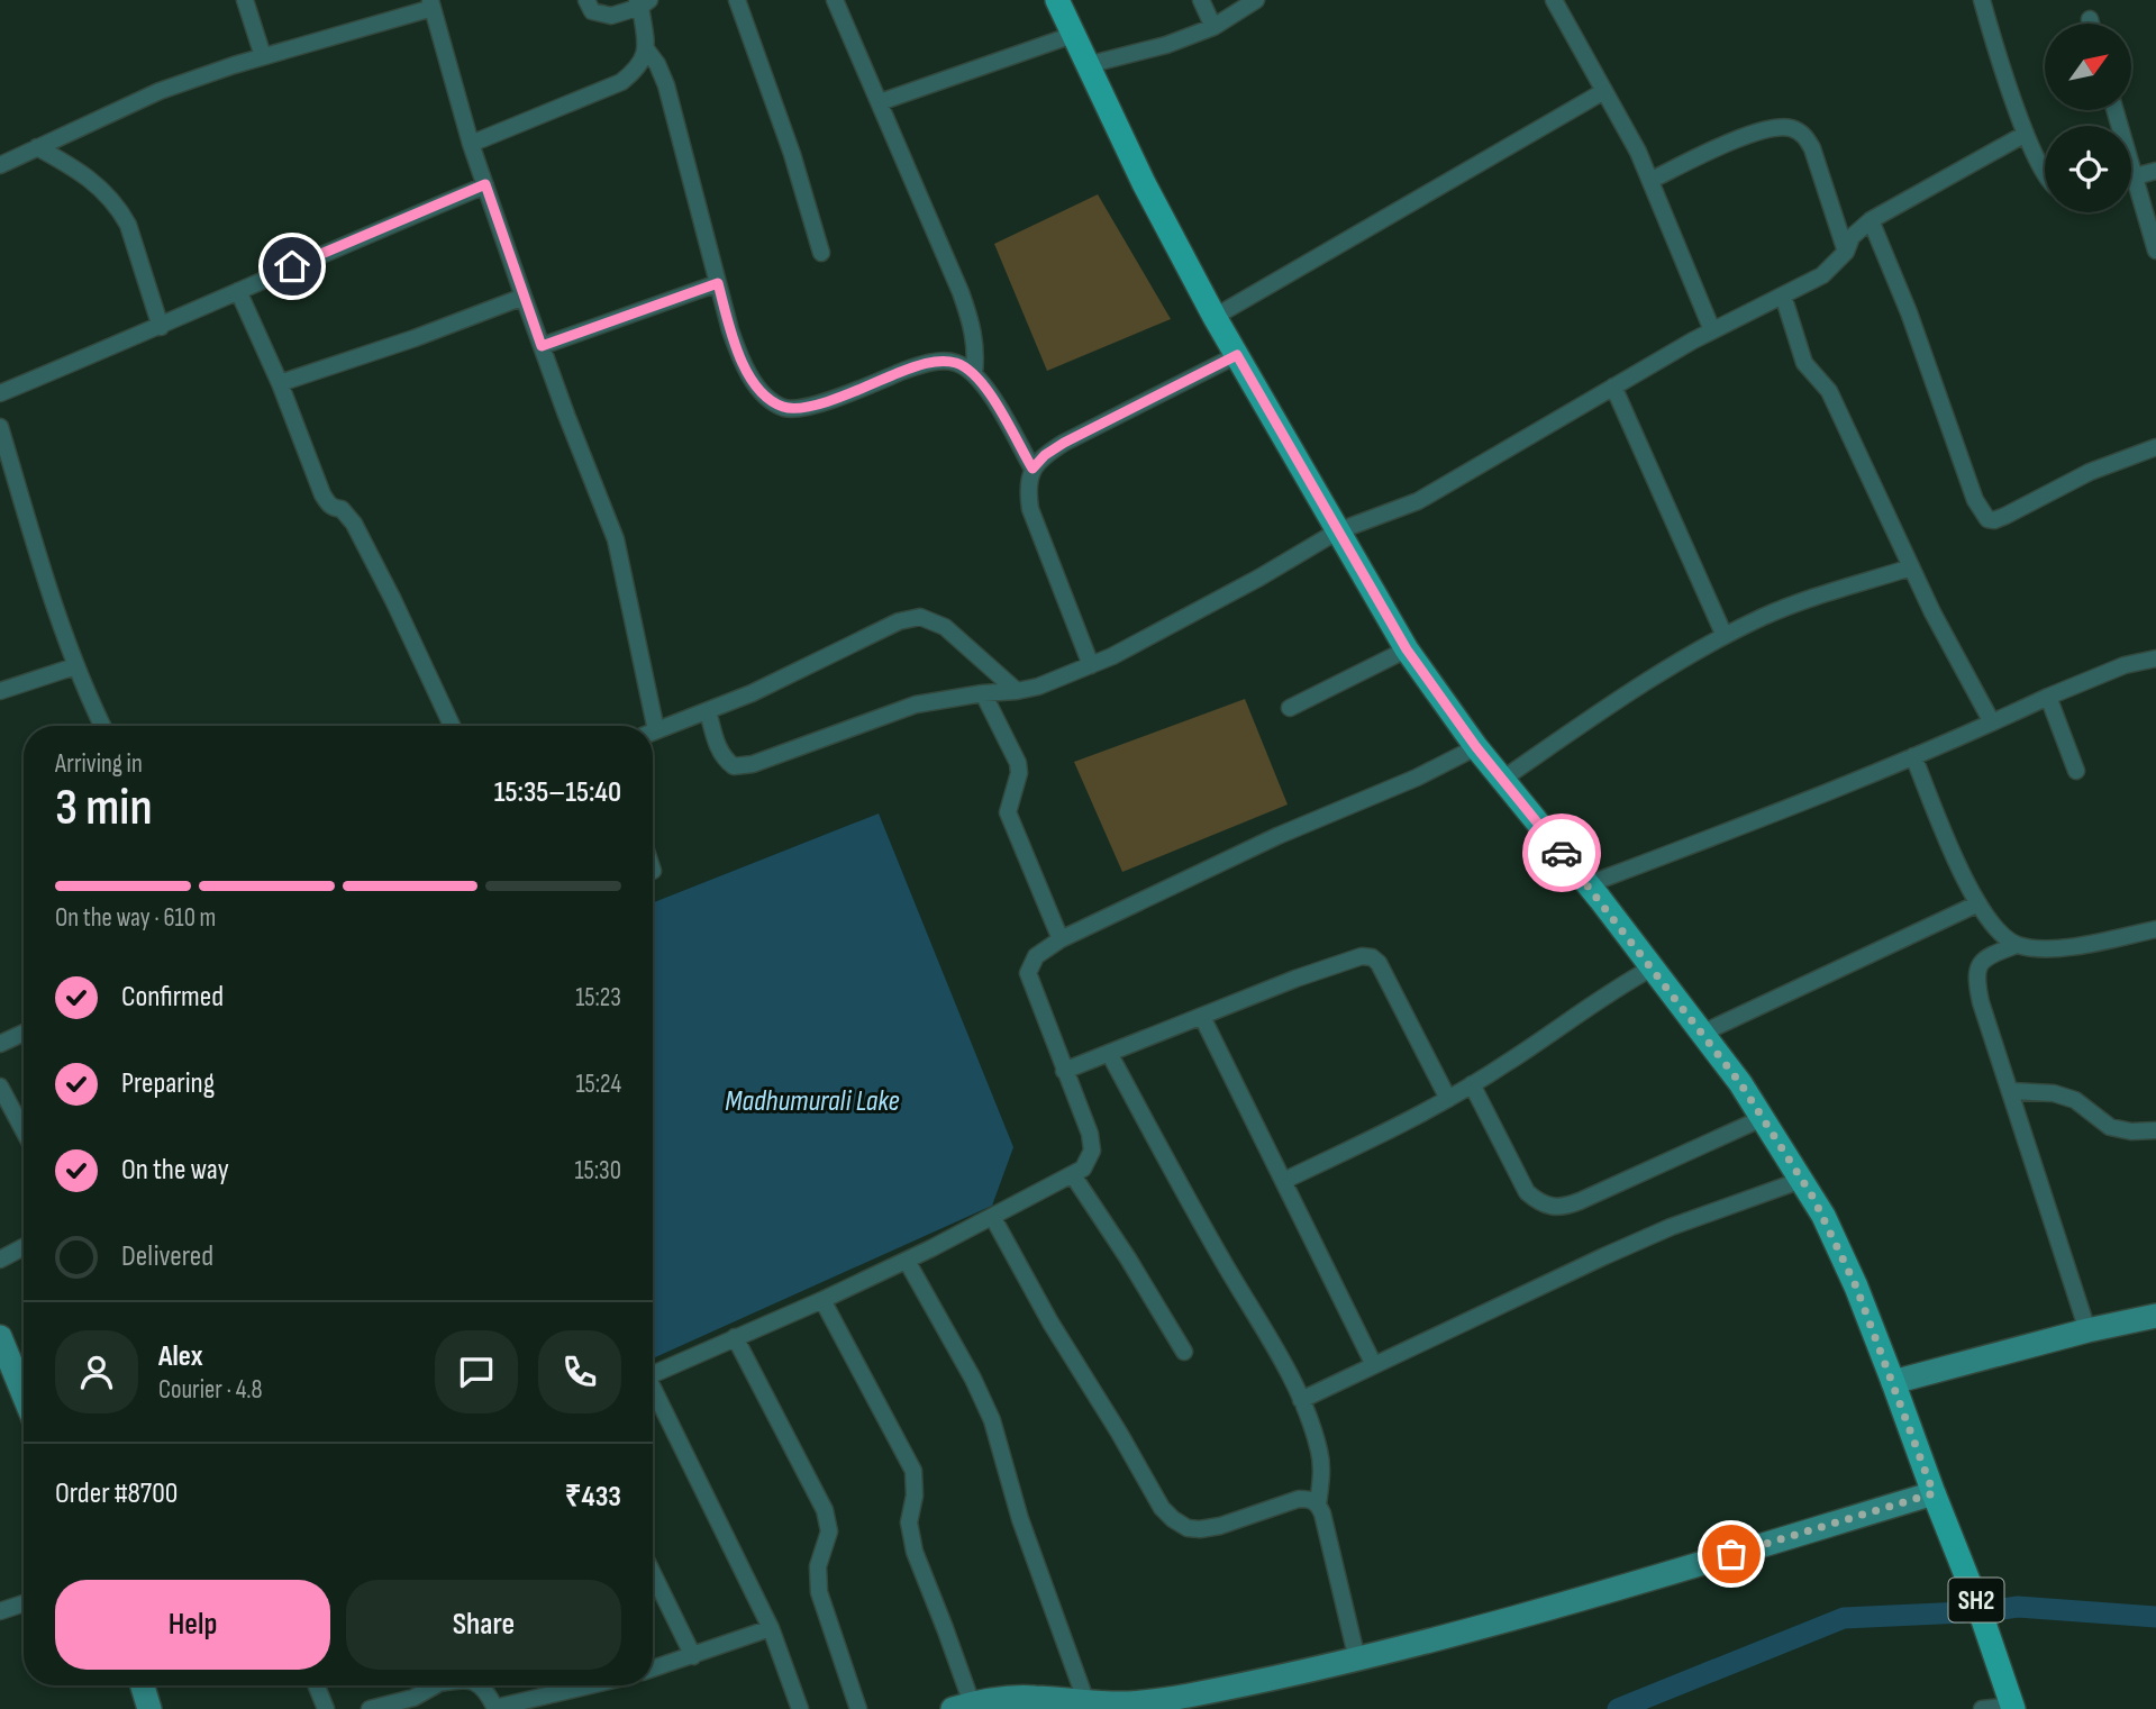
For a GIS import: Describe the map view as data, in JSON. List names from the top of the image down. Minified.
{"streets":{"main road":["SH2"]},"water":["Madhumurali Lake"],"north":"top right","page":{"heading":["3 min","Arriving in","15:35–15:40"],"panel":["Alex","Courier · 4.8","Order #8700","₹433"],"bar":"On the way · 610 m","list":[["Confirmed","15:23"],["Preparing","15:24"],["On the way","15:30"],"Delivered"],"buttons":["Help","Share"]}}
